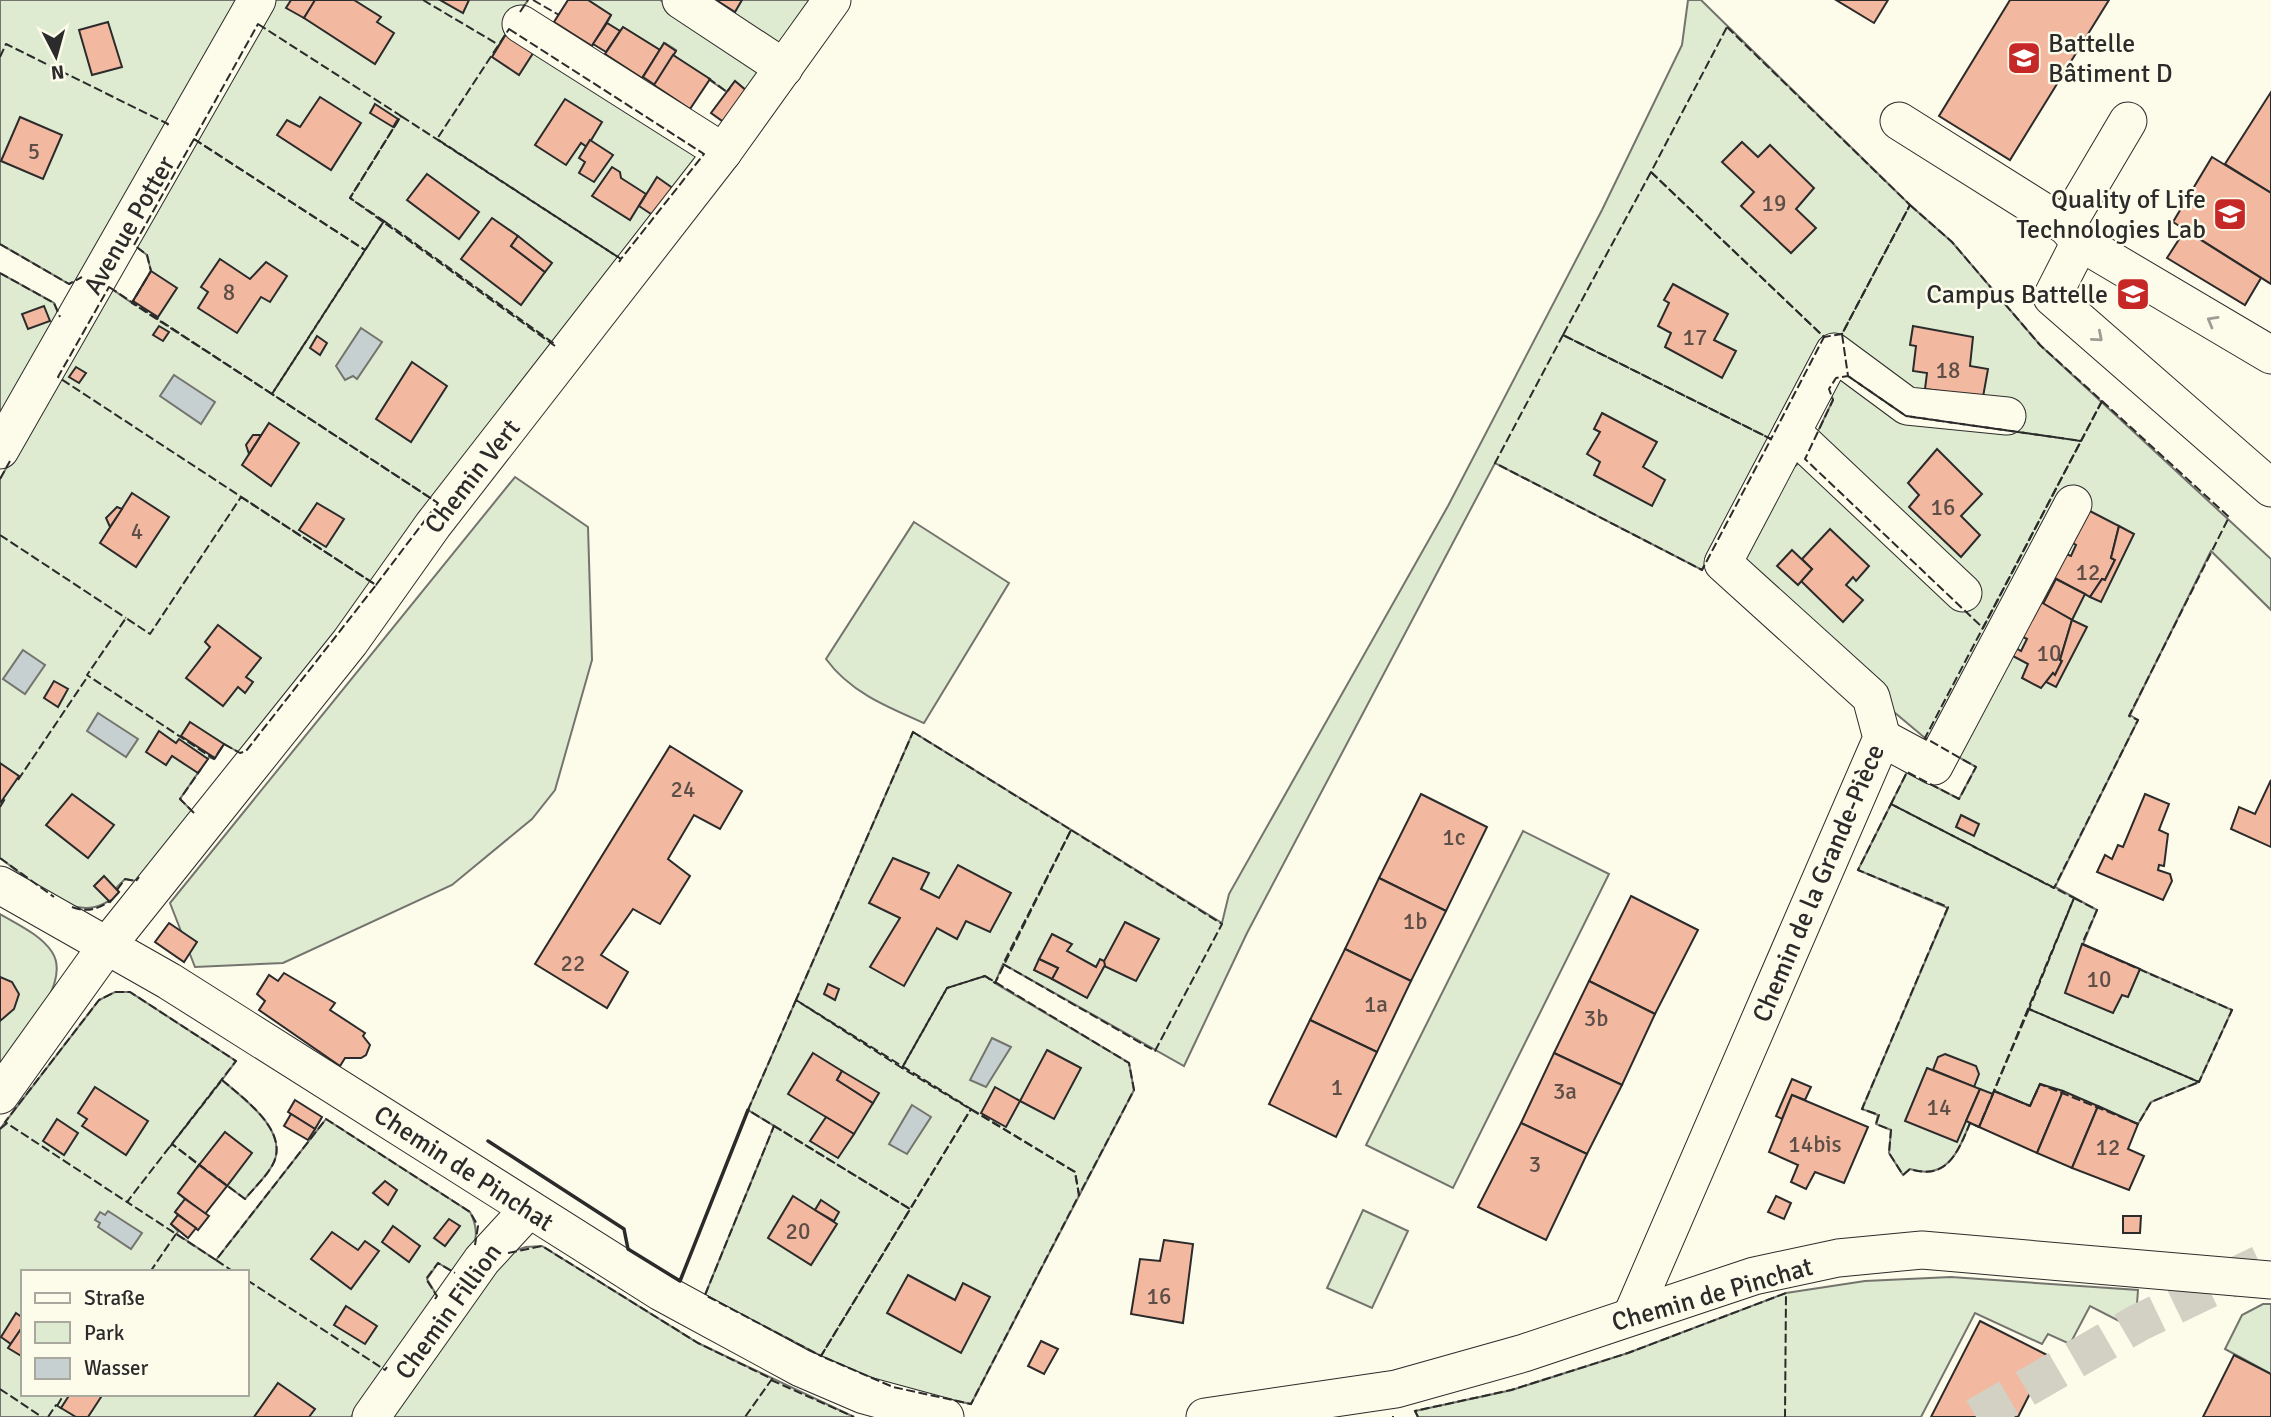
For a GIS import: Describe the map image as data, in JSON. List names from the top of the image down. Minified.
{"streets":{"street":["Avenue Potter","Chemin Vert","Chemin de la Grande-Pièce","Chemin de Pinchat","Chemin Fillion"]},"crossings":[["Chemin Vert","Chemin de Pinchat"],["Chemin de la Grande-Pièce","Chemin de Pinchat"],["Chemin de Pinchat","Chemin Fillion"]],"places":{"school or university":["Battelle Bâtiment D","Quality of Life Technologies Lab","Campus Battelle"]},"house_numbers":["5","19","8","17","18","16","4","12","10","24","1c","1b","22","10","1a","3b","1","3a","14","14bis","12","3","20","16"],"legend":["Straße","Park","Wasser"],"north":"bottom"}
